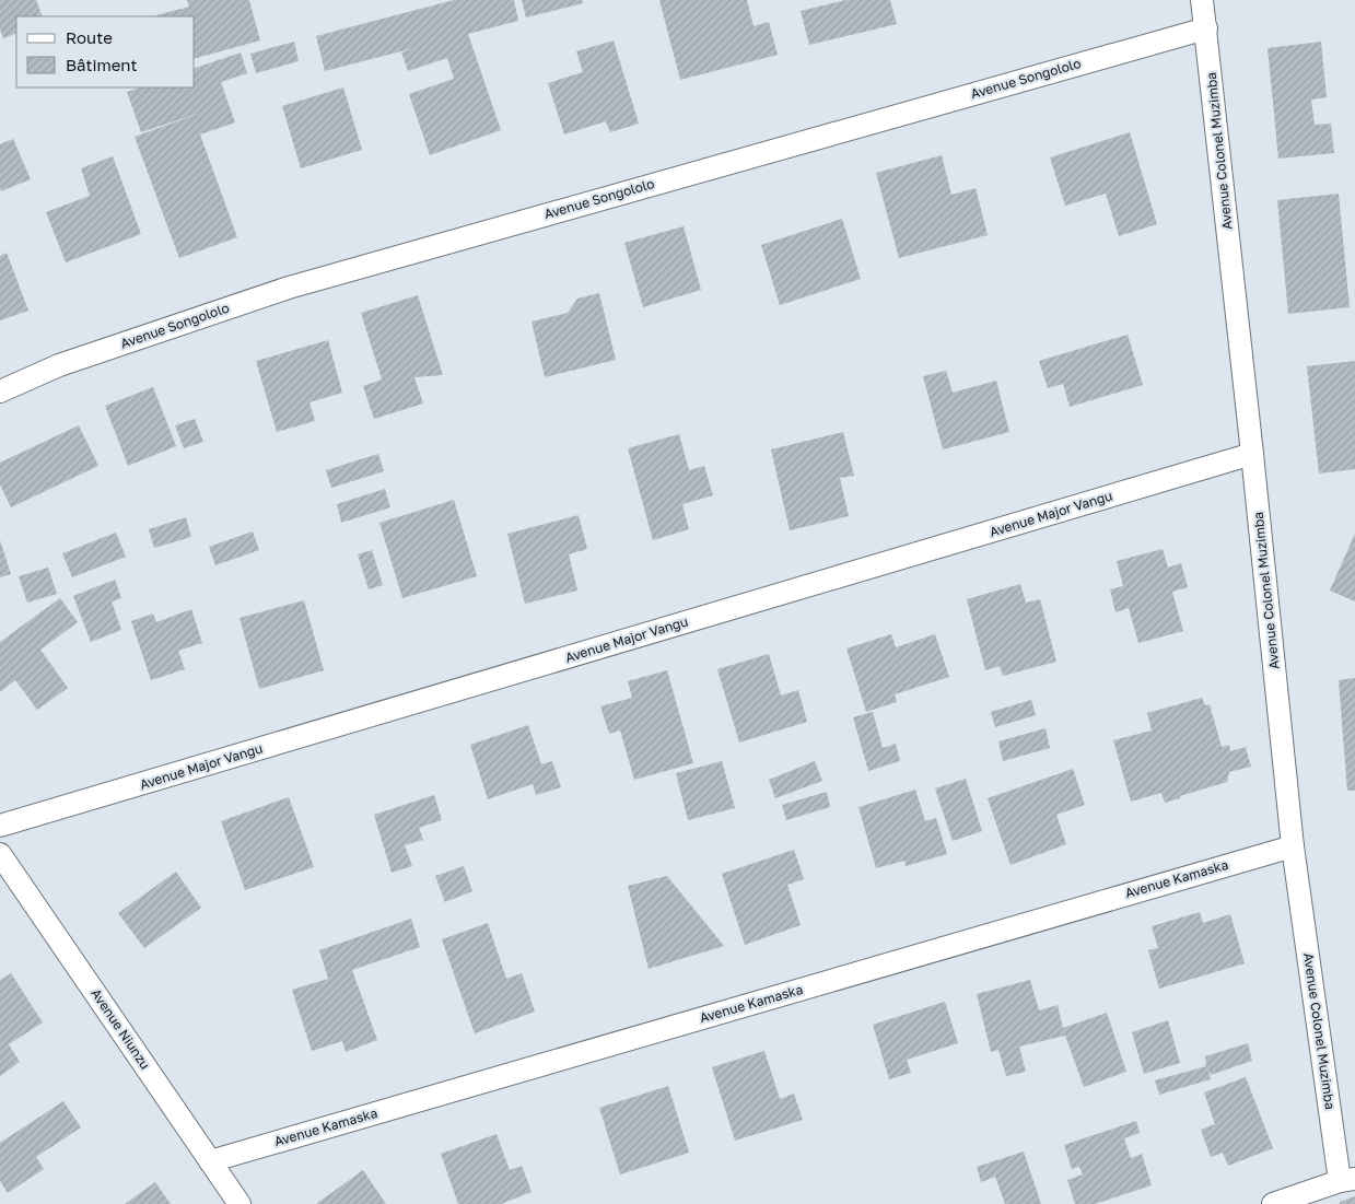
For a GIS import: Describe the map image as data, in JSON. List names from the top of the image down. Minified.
{"streets":{"street":["Avenue Songololo","Avenue Colonel Muzimba","Avenue Major Vangu","Avenue Kamaska","Avenue Niunzu"]},"crossings":[["Avenue Songololo","Avenue Colonel Muzimba"],["Avenue Colonel Muzimba","Avenue Major Vangu"],["Avenue Colonel Muzimba","Avenue Kamaska"],["Avenue Kamaska","Avenue Niunzu"]],"legend":["Route","Bâtiment"]}
